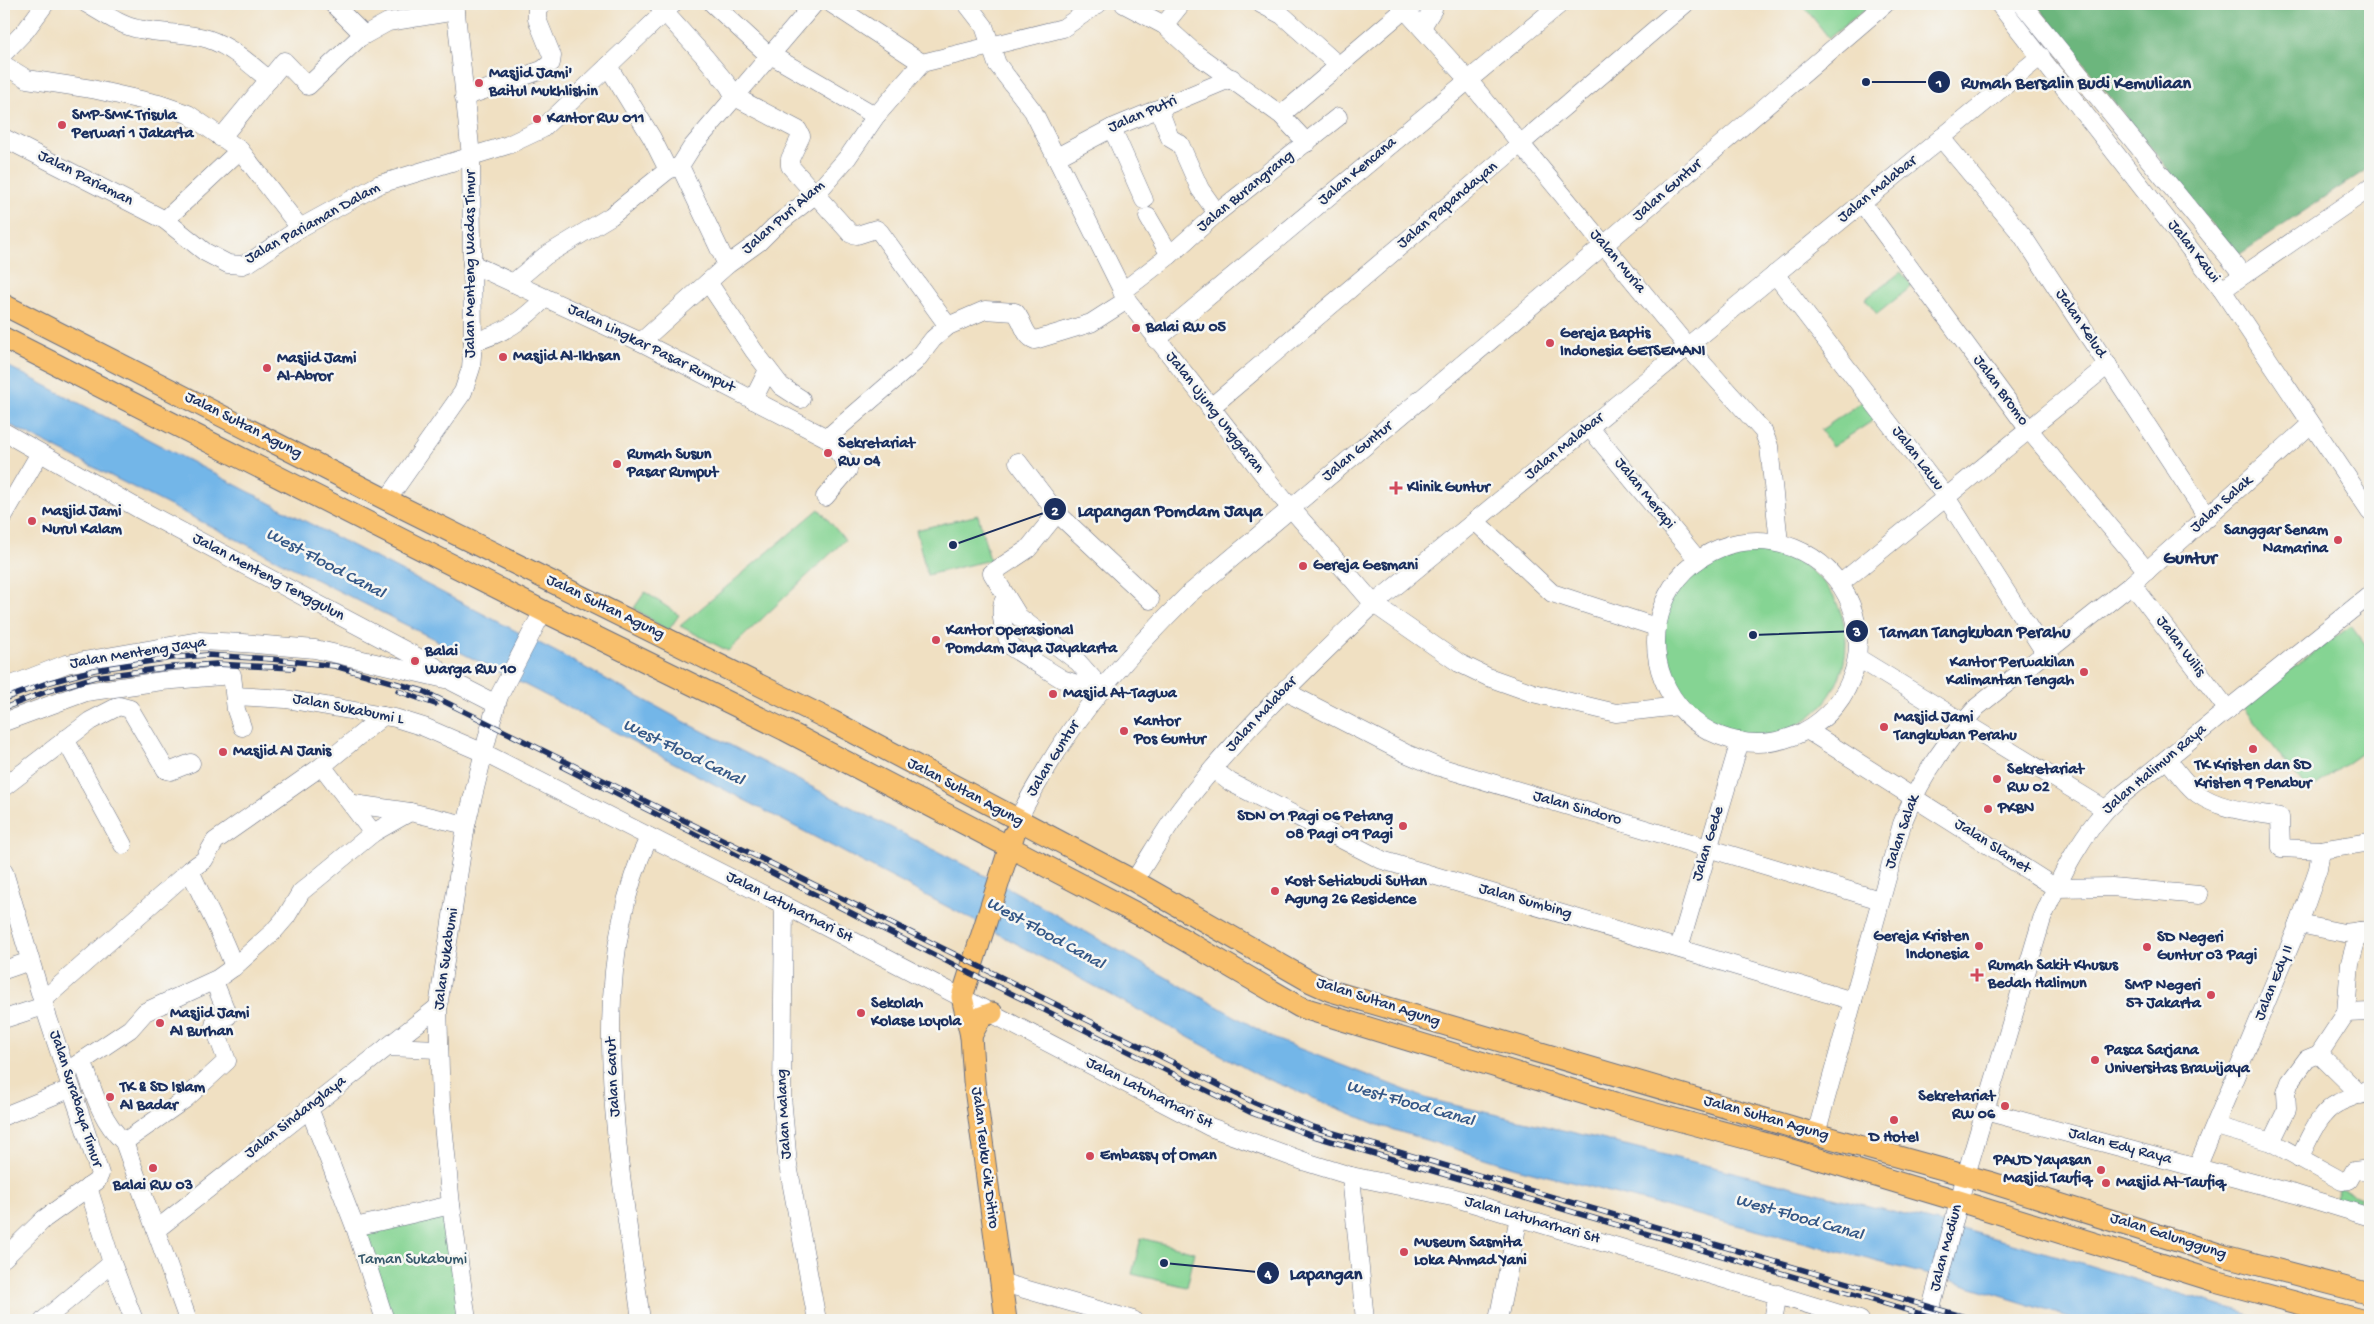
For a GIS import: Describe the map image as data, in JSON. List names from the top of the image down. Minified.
{"streets":{"main road":["Jalan Guntur","Jalan Sultan Agung","Jalan Teuku Cik Ditiro","Jalan Galunggung"],"street":["Jalan Putri","Jalan Kencana","Jalan Pariaman","Jalan Malabar","Jalan Burangrang","Jalan Papandayan","Jalan Puri Alam","Jalan Pariaman Dalam","Jalan Kawi","Jalan Muria","Jalan Menteng Wadas Timur","Jalan Kelud","Jalan Lingkar Pasar Rumput","Jalan Bromo","Jalan Ujung Unggaran","Jalan Lawu","Jalan Merapi","Jalan Salak","Jalan Menteng Tenggulun","Jalan Wilis","Jalan Menteng Jaya","Jalan Sukabumi L","Jalan Halimun Raya","Jalan Sindoro","Jalan Gede","Jalan Slamet","Jalan Sumbing","Jalan Latuharhari SH","Jalan Sukabumi","Jalan Edy II","Jalan Garut","Jalan Surabaya Timur","Jalan Malang","Jalan Sindanglaya","Jalan Edy Raya","Jalan Madiun"]},"crossings":[["Jalan Putri","Jalan Ujung Unggaran"],["Jalan Kencana","Jalan Muria"],["Jalan Kencana","Jalan Ujung Unggaran"],["Jalan Pariaman","Jalan Pariaman Dalam"],["Jalan Malabar","Jalan Kawi"],["Jalan Malabar","Jalan Muria"],["Jalan Malabar","Jalan Kelud"],["Jalan Malabar","Jalan Bromo"],["Jalan Malabar","Jalan Ujung Unggaran"],["Jalan Malabar","Jalan Sultan Agung"],["Jalan Malabar","Jalan Lawu"],["Jalan Malabar","Jalan Merapi"],["Jalan Malabar","Jalan Sindoro"],["Jalan Malabar","Jalan Sumbing"],["Jalan Guntur","Jalan Muria"],["Jalan Guntur","Jalan Ujung Unggaran"],["Jalan Guntur","Jalan Sultan Agung"],["Jalan Guntur","Jalan Latuharhari SH"],["Jalan Guntur","Jalan Teuku Cik Ditiro"],["Jalan Burangrang","Jalan Ujung Unggaran"],["Jalan Papandayan","Jalan Muria"],["Jalan Papandayan","Jalan Ujung Unggaran"],["Jalan Puri Alam","Jalan Lingkar Pasar Rumput"],["Jalan Pariaman Dalam","Jalan Menteng Wadas Timur"],["Jalan Kawi","Jalan Salak"],["Jalan Menteng Wadas Timur","Jalan Lingkar Pasar Rumput"],["Jalan Menteng Wadas Timur","Jalan Sultan Agung"],["Jalan Kelud","Jalan Salak"],["Jalan Bromo","Jalan Salak"],["Jalan Sultan Agung","Jalan Salak"],["Jalan Sultan Agung","Jalan Halimun Raya"],["Jalan Sultan Agung","Jalan Sukabumi"],["Jalan Sultan Agung","Jalan Galunggung"],["Jalan Sultan Agung","Jalan Madiun"],["Jalan Lawu","Jalan Salak"],["Jalan Salak","Jalan Wilis"],["Jalan Salak","Jalan Sindoro"],["Jalan Salak","Jalan Slamet"],["Jalan Salak","Jalan Sumbing"],["Jalan Menteng Tenggulun","Jalan Menteng Jaya"],["Jalan Menteng Tenggulun","Jalan Sukabumi"],["Jalan Wilis","Jalan Halimun Raya"],["Jalan Menteng Jaya","Jalan Sukabumi L"],["Jalan Sukabumi L","Jalan Latuharhari SH"],["Jalan Sukabumi L","Jalan Sukabumi"],["Jalan Halimun Raya","Jalan Slamet"],["Jalan Halimun Raya","Jalan Edy Raya"],["Jalan Halimun Raya","Jalan Galunggung"],["Jalan Halimun Raya","Jalan Madiun"],["Jalan Sindoro","Jalan Gede"],["Jalan Gede","Jalan Sumbing"],["Jalan Latuharhari SH","Jalan Sukabumi"],["Jalan Latuharhari SH","Jalan Garut"],["Jalan Latuharhari SH","Jalan Malang"],["Jalan Latuharhari SH","Jalan Teuku Cik Ditiro"],["Jalan Sukabumi","Jalan Sindanglaya"],["Jalan Edy II","Jalan Edy Raya"],["Jalan Galunggung","Jalan Madiun"]],"districts":["Guntur"],"water":["West Flood Canal"],"parks":["Taman Sukabumi"],"places":{"other":["Rumah Bersalin Budi Kemuliaan","Masjid Jami' Baitul Mukhlishin","Kantor RW 011","SMP-SMK Trisula Perwari 1 Jakarta","Balai RW 05","Gereja Baptis Indonesia GETSEMANI","Masjid Al-Ikhsan","Masjid Jami Al-Abror","Sekretariat RW 04","Rumah Susun Pasar Rumput","Masjid Jami Nurul Kalam","Sanggar Senam Namarina","Lapangan Pomdam Jaya","Gereja Gesmani","Taman Tangkuban Perahu","Kantor Operasional Pomdam Jaya Jayakarta","Balai Warga RW 10","Kantor Perwakilan Kalimantan Tengah","Masjid At-Tagwa","Masjid Jami Tangkuban Perahu","Kantor Pos Guntur","TK Kristen dan SD Kristen 9 Penabur","Masjid Al Janis","Sekretariat RW 02","PKBN","SDN 01 Pagi 06 Petang 08 Pagi 09 Pagi","Kost Setiabudi Sultan Agung 26 Residence","Gereja Kristen Indonesia","SD Negeri Guntur 03 Pagi","SMP Negeri 57 Jakarta","Sekolah Kolase Loyola","Masjid Jami Al Burhan","Pasca Sarjana Universitas Brawijaya","TK & SD Islam Al Badar","Sekretariat RW 06","D Hotel","Embassy of Oman","Balai RW 03","PAUD Yayasan Masjid Taufiq","Masjid At-Taufiq","Museum Sasmita Loka Ahmad Yani","Lapangan"],"health":["Klinik Guntur","Rumah Sakit Khusus Bedah Halimun"]}}
